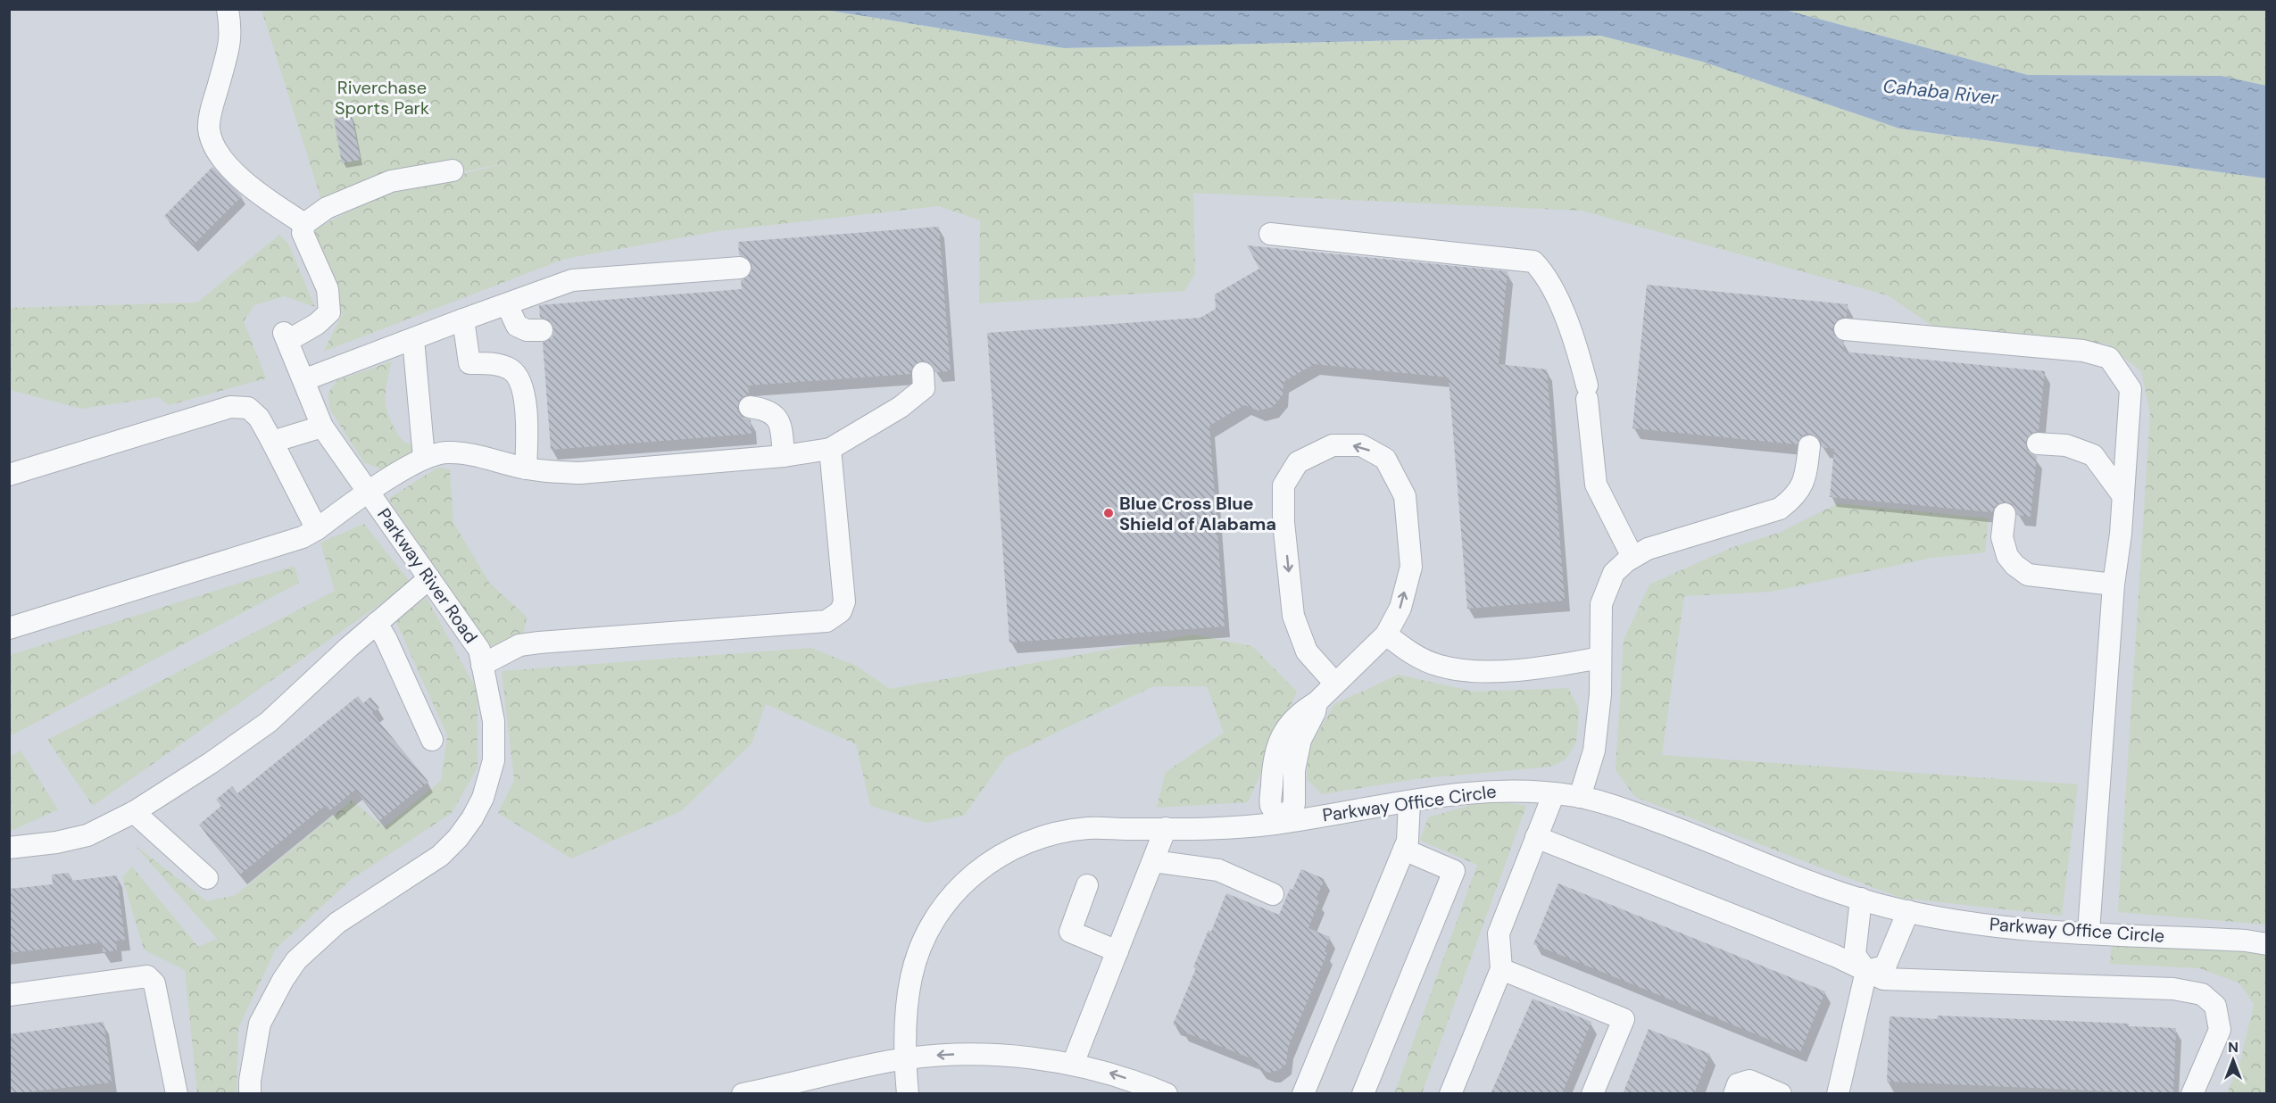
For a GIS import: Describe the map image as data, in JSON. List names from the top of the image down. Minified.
{"streets":{"street":["Parkway River Road","Parkway Office Circle"]},"water":["Cahaba River"],"parks":["Riverchase Sports Park"],"places":["Blue Cross Blue Shield of Alabama"],"north":"top"}
